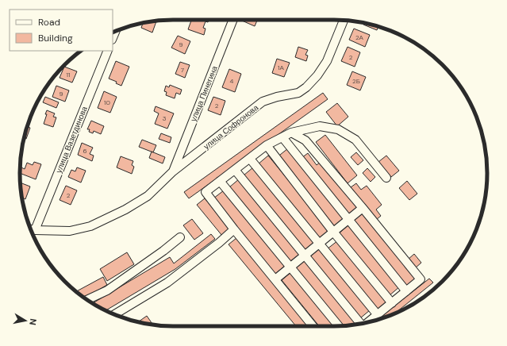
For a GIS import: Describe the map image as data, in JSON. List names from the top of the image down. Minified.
{"streets":{"street":["улица Пинегина","улица Софронова","улица Вазетдинова"]},"crossings":[["улица Пинегина","улица Софронова"],["улица Софронова","улица Вазетдинова"]],"house_numbers":["2А","9","2","1А","7","11","4","2Б","9","10","2","3","6","2"],"legend":["Road","Building"],"north":"right"}
